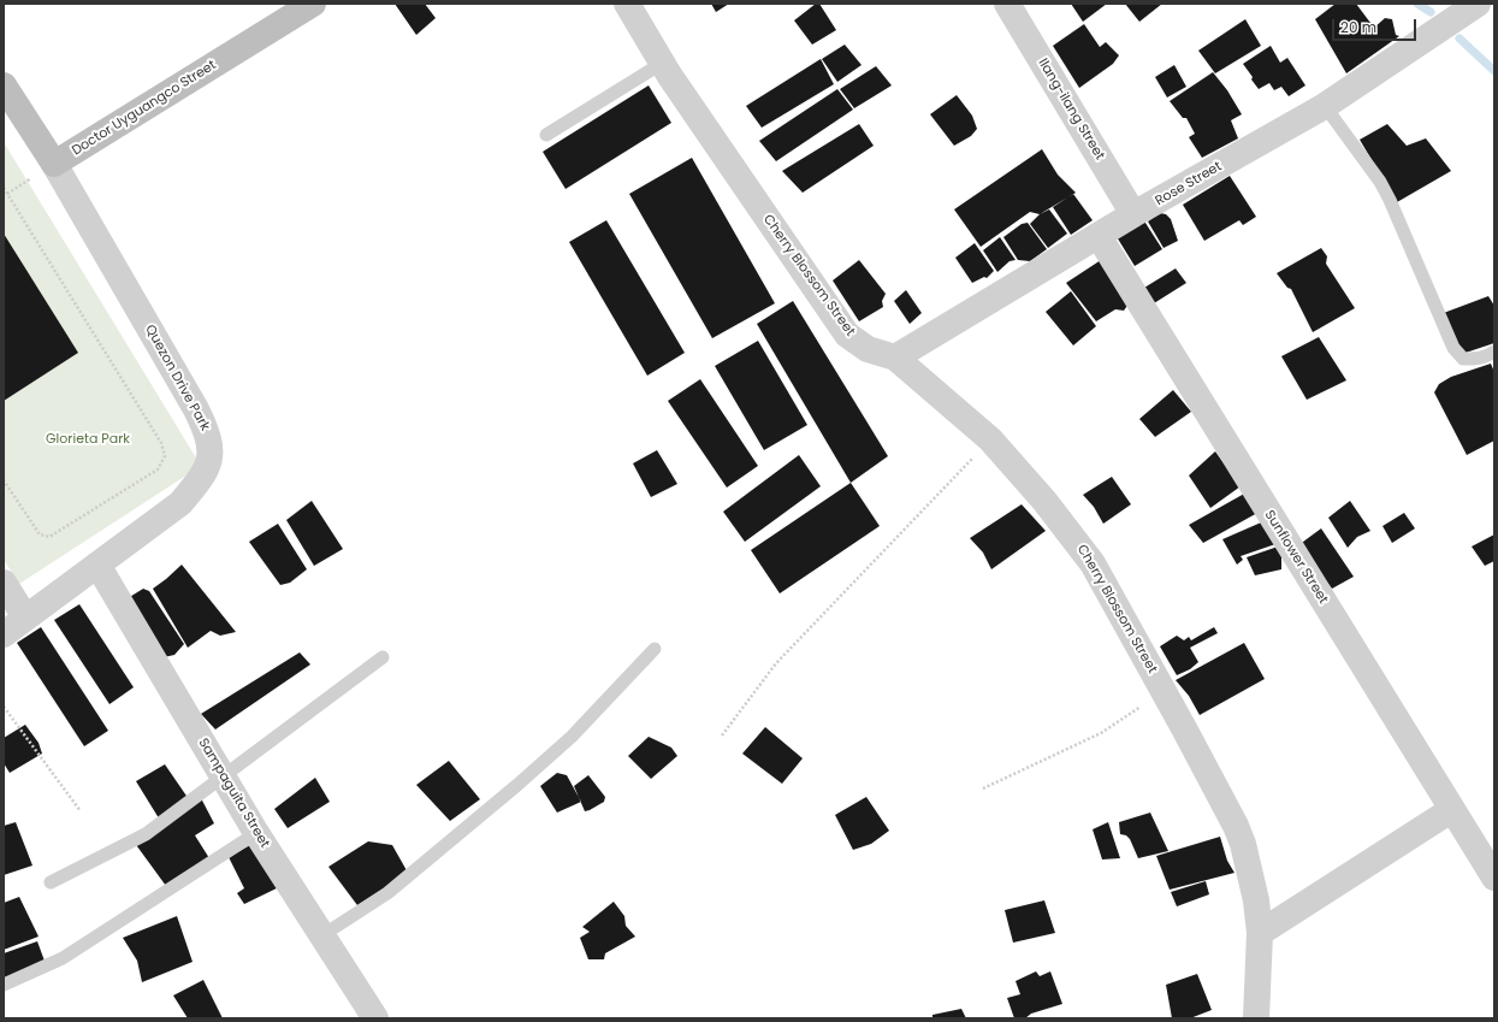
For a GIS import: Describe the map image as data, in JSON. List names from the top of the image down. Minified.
{"streets":{"main road":["Doctor Uyguangco Street"],"street":["Ilang-ilang Street","Rose Street","Cherry Blossom Street","Quezon Drive Park","Sunflower Street","Sampaguita Street"]},"crossings":[["Doctor Uyguangco Street","Quezon Drive Park"],["Ilang-ilang Street","Rose Street"],["Rose Street","Cherry Blossom Street"],["Rose Street","Sunflower Street"],["Quezon Drive Park","Sampaguita Street"]],"parks":["Glorieta Park"],"scale_bar":"20 m"}
